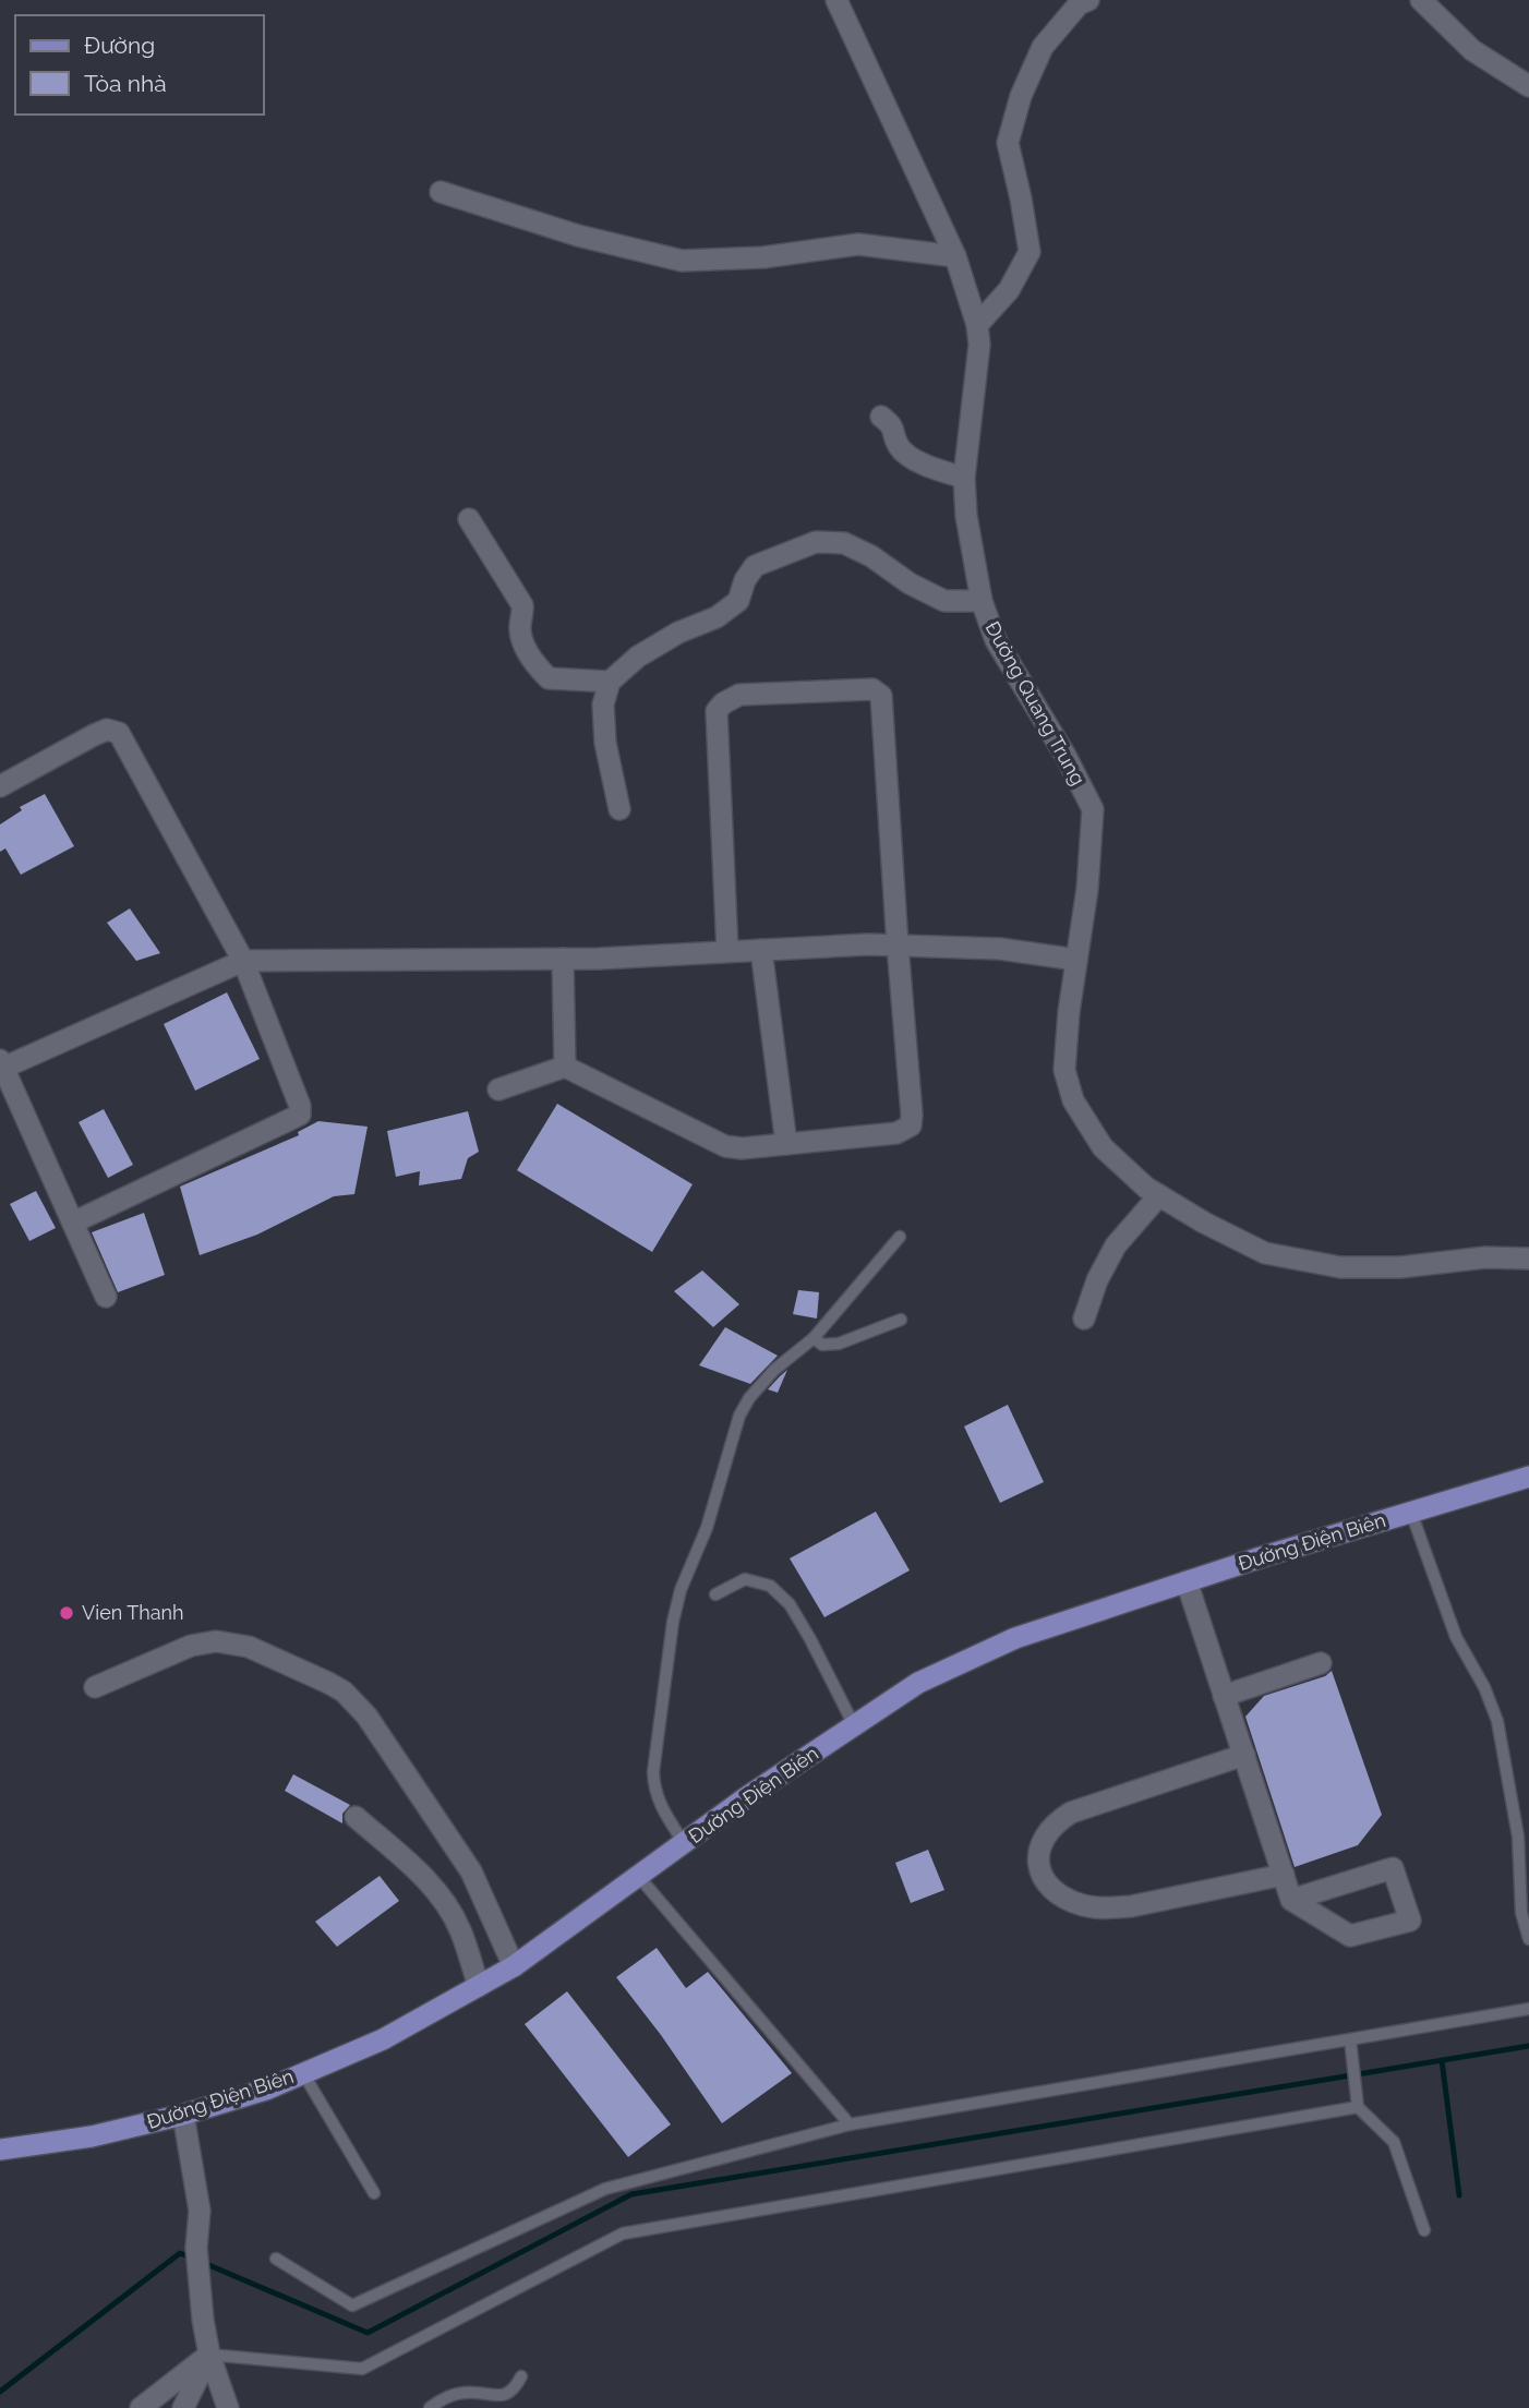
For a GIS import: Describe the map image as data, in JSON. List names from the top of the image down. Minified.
{"streets":{"main road":["Đường Điện Biên"],"street":["Đường Quang Trung"]},"places":["Vien Thanh"],"legend":["Đường","Tòa nhà"]}
